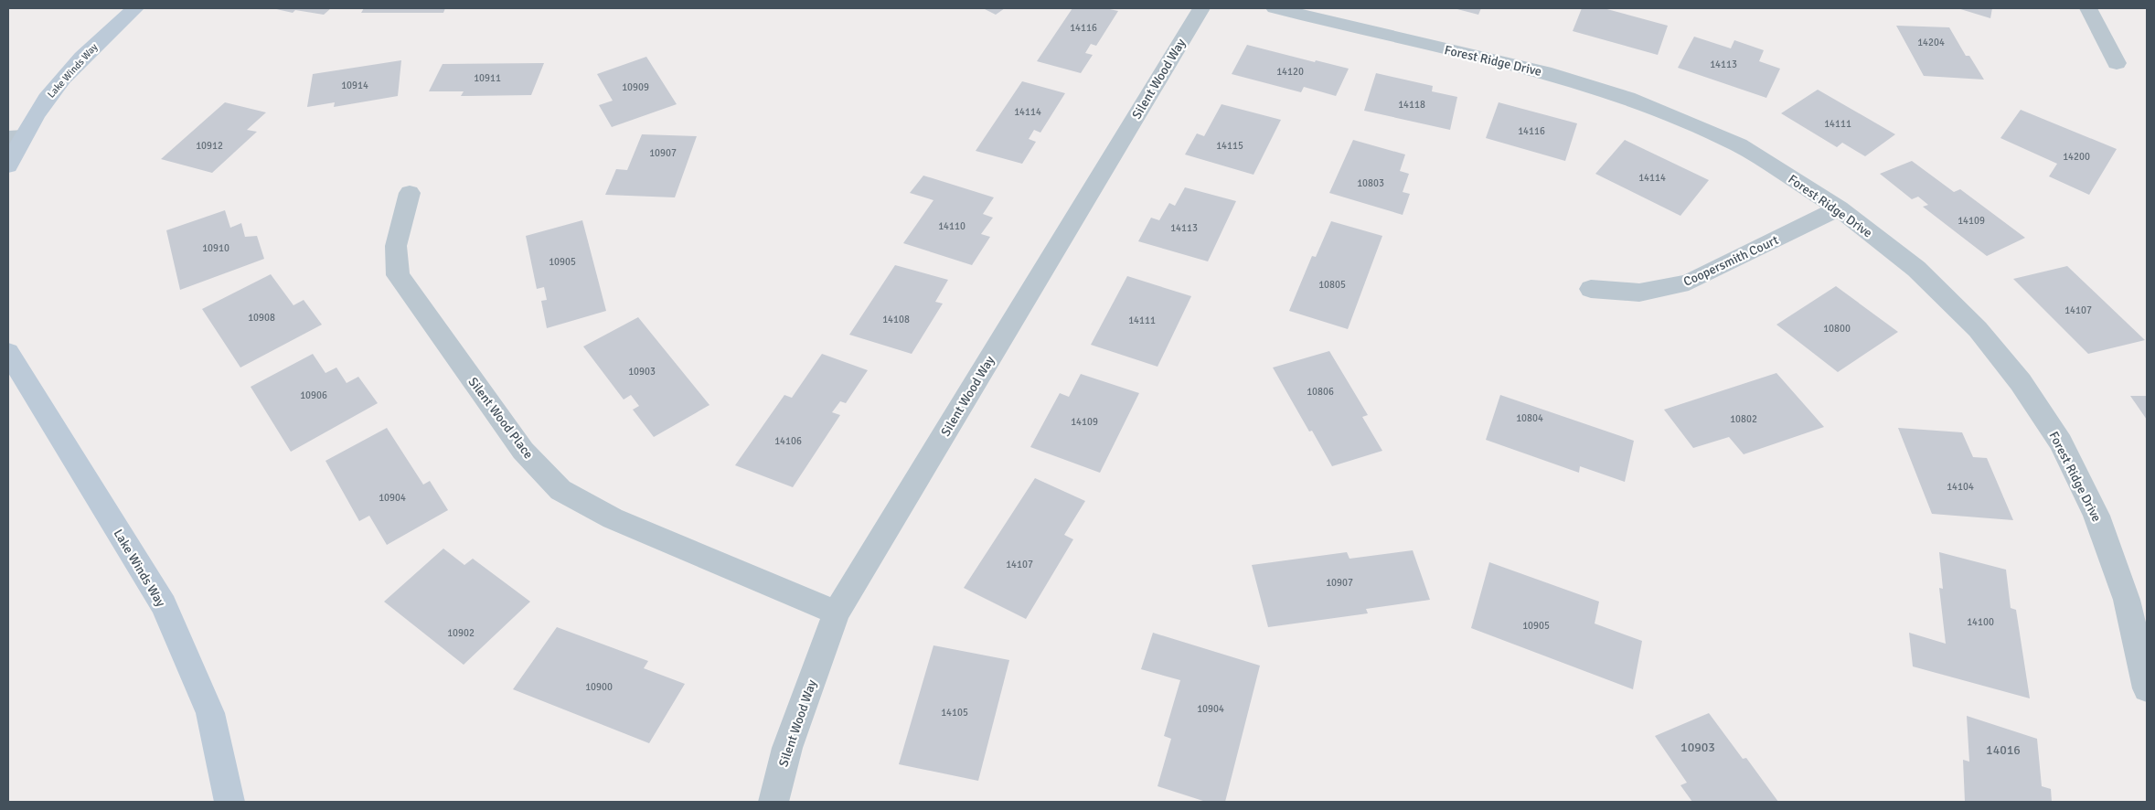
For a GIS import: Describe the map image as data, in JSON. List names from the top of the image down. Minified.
{"streets":{"street":["Forest Ridge Drive","Lake Winds Way","Silent Wood Way","Coopersmith Court","Silent Wood Place"]},"crossings":[["Forest Ridge Drive","Coopersmith Court"],["Silent Wood Way","Silent Wood Place"]],"house_numbers":["14116","14204","14113","14120","10911","10914","10909","14118","14114","14111","14116","10912","14115","10907","14200","14114","10803","14109","14110","14113","10910","10905","10805","14107","10908","14108","14111","10800","10903","10806","10906","10804","10802","14109","14106","14104","10904","14107","10907","14100","10905","10902","10900","10904","14105","10903","14016"]}
